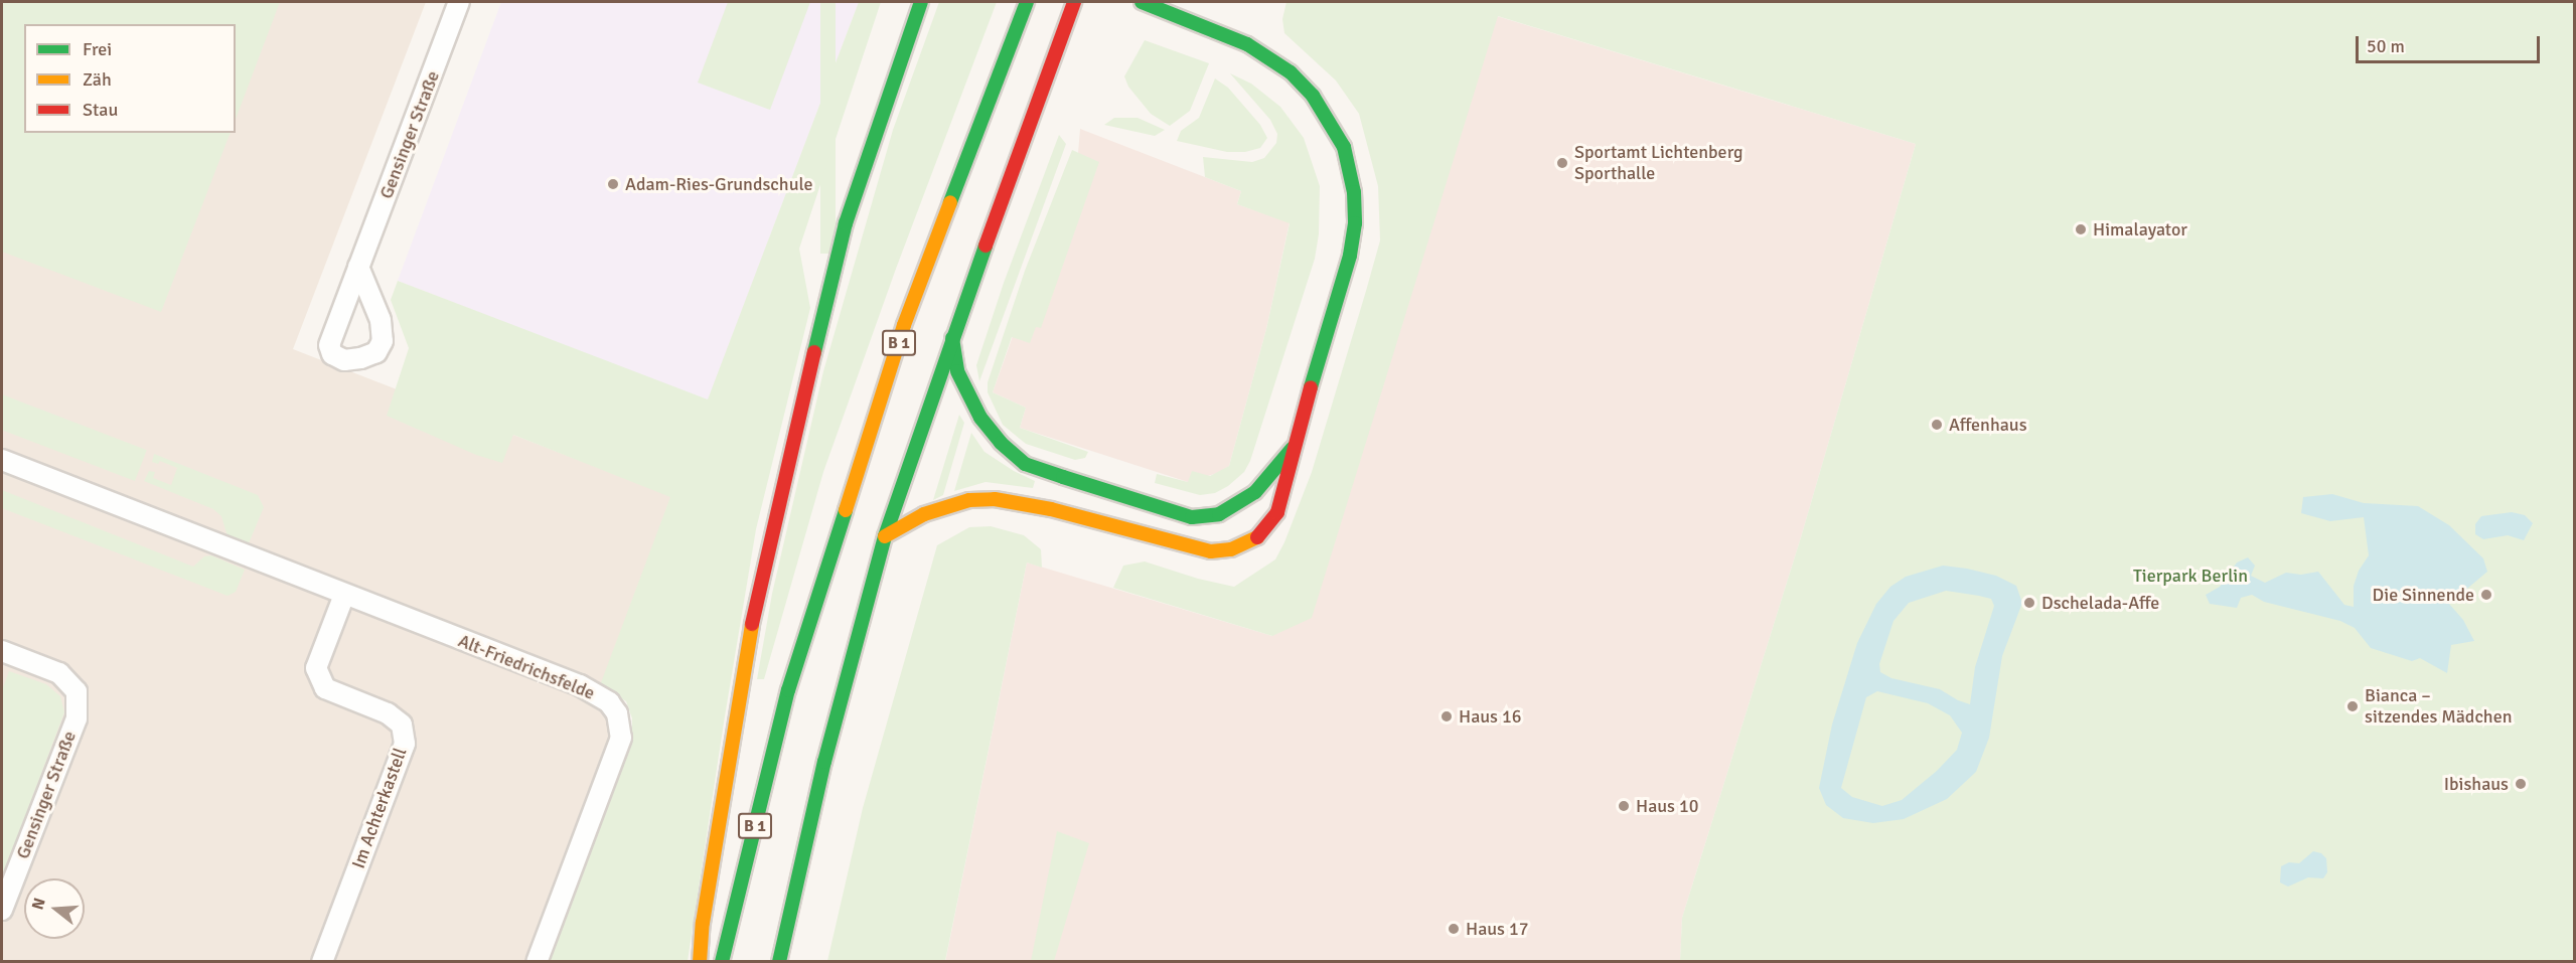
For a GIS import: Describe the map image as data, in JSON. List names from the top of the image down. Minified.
{"streets":{"main road":["B 1"],"street":["Gensinger Straße","Alt-Friedrichsfelde","Im Achterkastell"]},"crossings":[["Alt-Friedrichsfelde","Im Achterkastell"]],"parks":["Tierpark Berlin"],"places":["Sportamt Lichtenberg Sporthalle","Adam-Ries-Grundschule","Himalayator","Affenhaus","Die Sinnende","Dschelada-Affe","Bianca – sitzendes Mädchen","Haus 16","Ibishaus","Haus 10","Haus 17"],"legend":["Frei","Zäh","Stau"],"scale_bar":"50 m","north":"left"}
